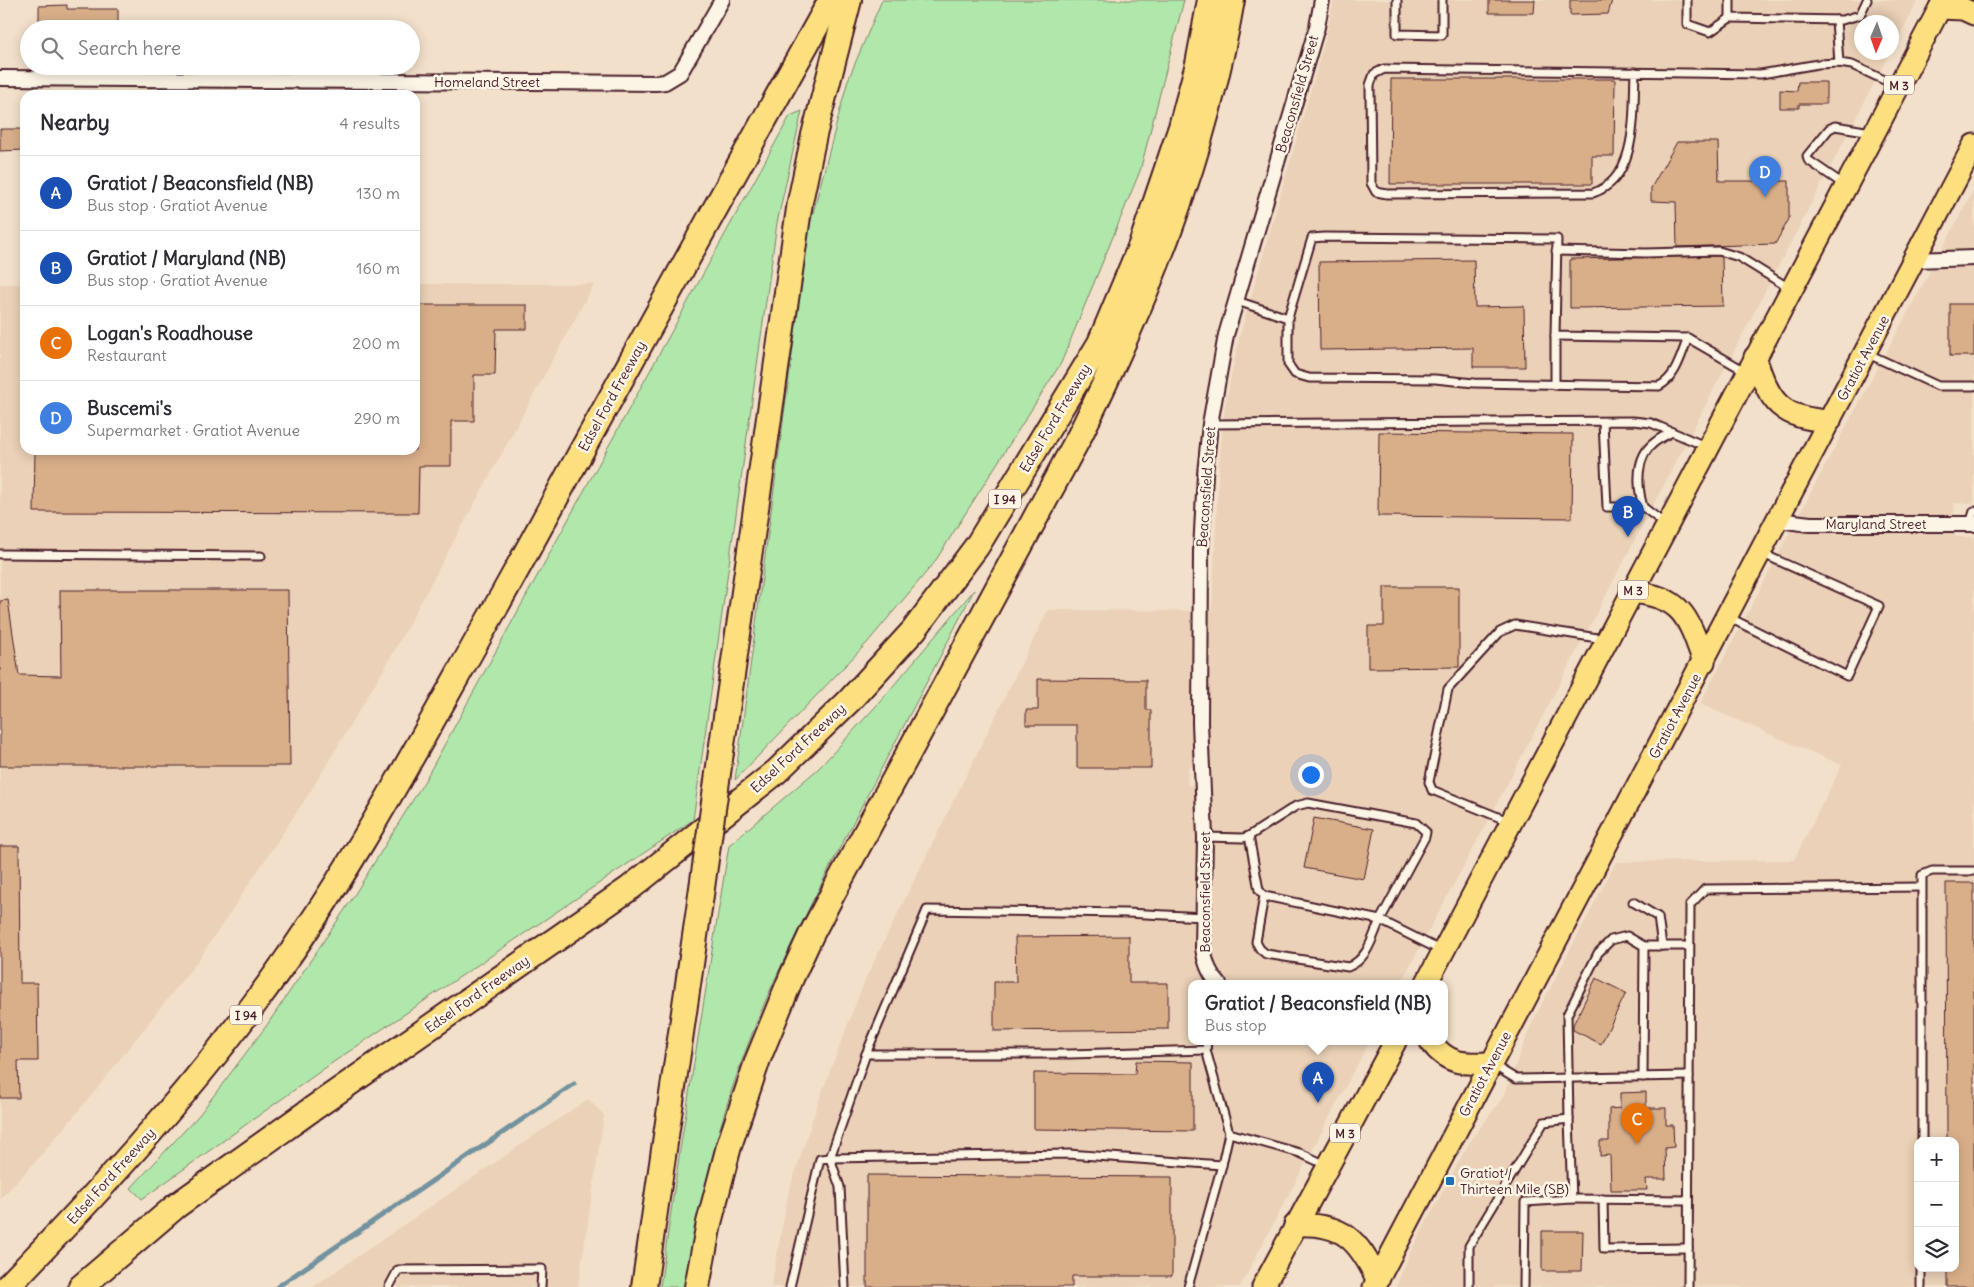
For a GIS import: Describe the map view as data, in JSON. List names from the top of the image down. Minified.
{"streets":{"highway":["Edsel Ford Freeway","I 94"],"main road":["M 3","Gratiot Avenue"],"street":["Homeland Street","Beaconsfield Street","Maryland Street"]},"crossings":[["Gratiot Avenue","Maryland Street"]],"places":{"transit":["Gratiot / Thirteen Mile (SB)"]},"north":"bottom","page":{"search":"Search here","heading":["Nearby","4 results"],"list":[{"mark":"A","name":"Gratiot / Beaconsfield (NB)","note":"Bus stop · Gratiot Avenue","value":"130 m"},{"mark":"B","name":"Gratiot / Maryland (NB)","note":"Bus stop · Gratiot Avenue","value":"160 m"},{"mark":"C","name":"Logan's Roadhouse","note":"Restaurant","value":"200 m"},{"mark":"D","name":"Buscemi's","note":"Supermarket · Gratiot Avenue","value":"290 m"}],"pins":["D","B","A","C"],"popup":["Gratiot / Beaconsfield (NB)","Bus stop"],"map_buttons":["+","−"]}}
